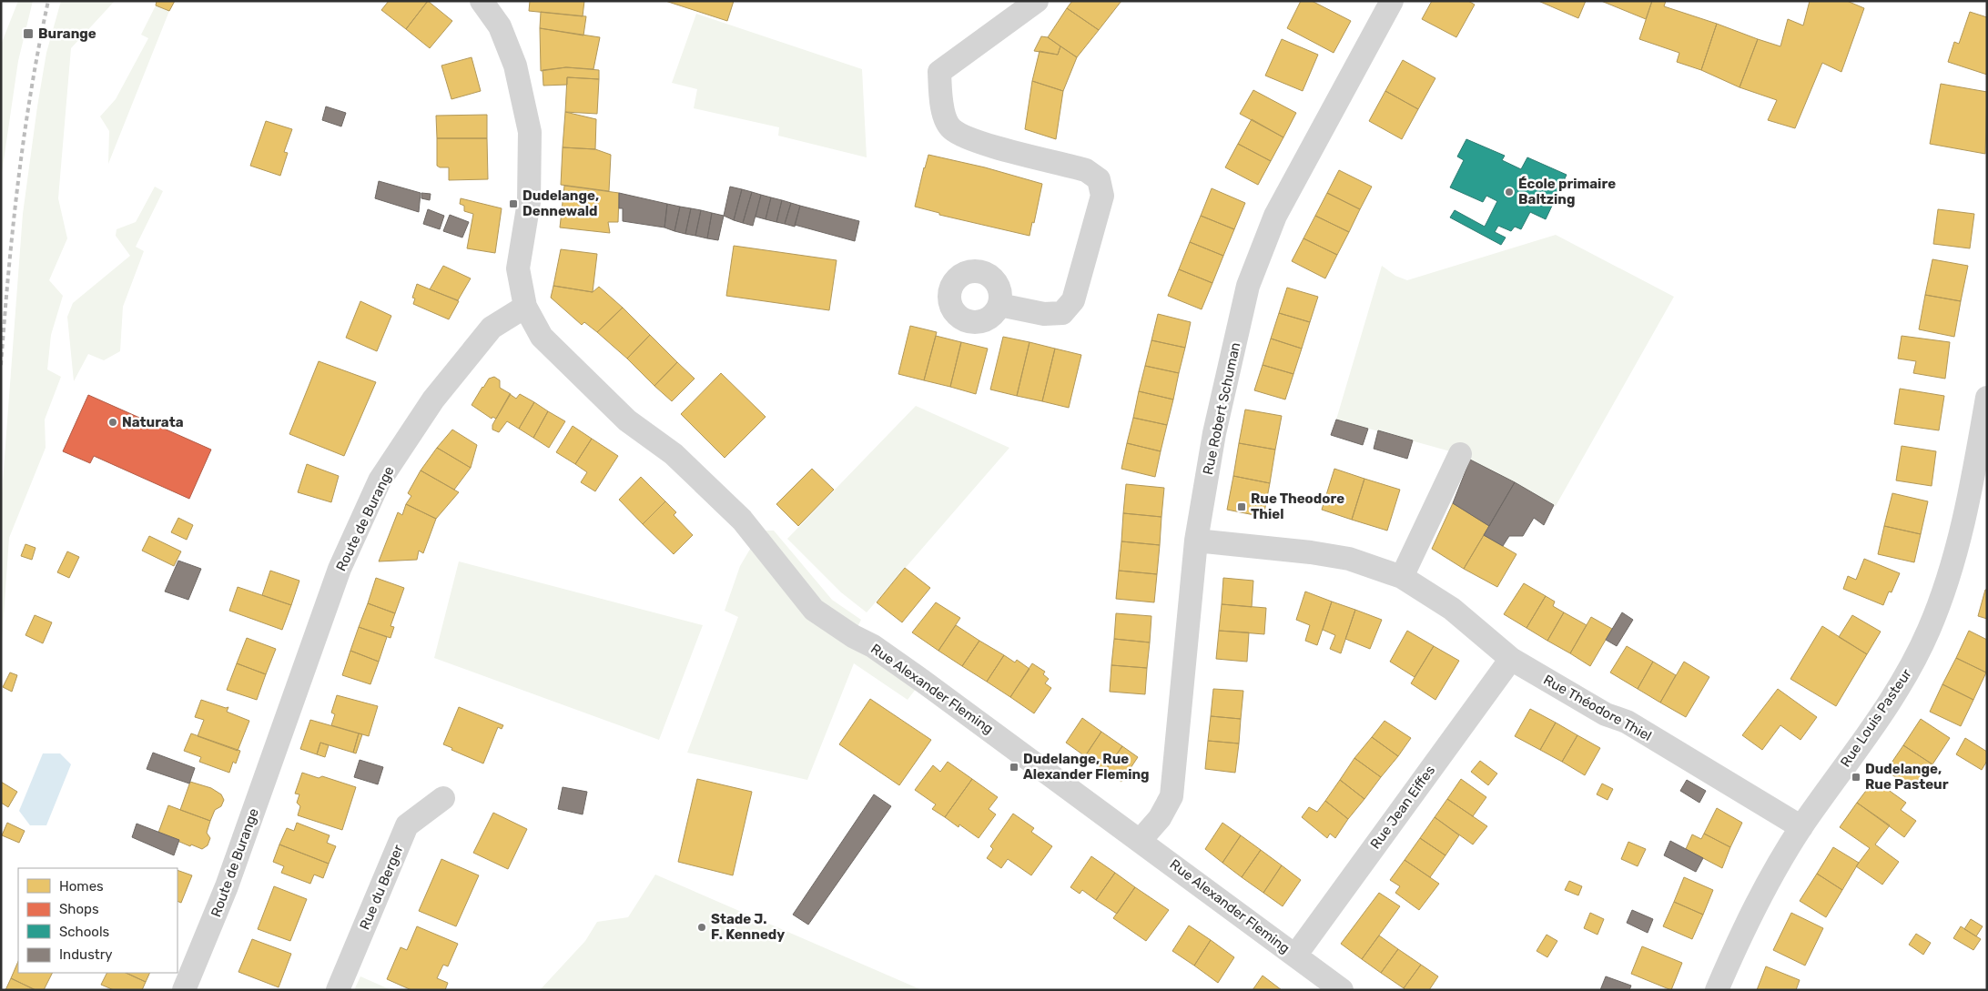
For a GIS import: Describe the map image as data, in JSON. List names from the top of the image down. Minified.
{"streets":{"street":["Rue Robert Schuman","Route de Burange","Rue Alexander Fleming","Rue Théodore Thiel","Rue Louis Pasteur","Rue Jean Eiffes","Rue du Berger"]},"crossings":[["Rue Robert Schuman","Rue Alexander Fleming"],["Rue Robert Schuman","Rue Théodore Thiel"],["Route de Burange","Rue Alexander Fleming"],["Rue Alexander Fleming","Rue Jean Eiffes"],["Rue Théodore Thiel","Rue Louis Pasteur"],["Rue Théodore Thiel","Rue Jean Eiffes"]],"places":{"transit":["Burange","Dudelange, Dennewald","Rue Theodore Thiel","Dudelange, Rue Alexander Fleming","Dudelange, Rue Pasteur"],"other":["École primaire Baltzing","Naturata","Stade J. F. Kennedy"]},"legend":["Homes","Shops","Schools","Industry"]}
